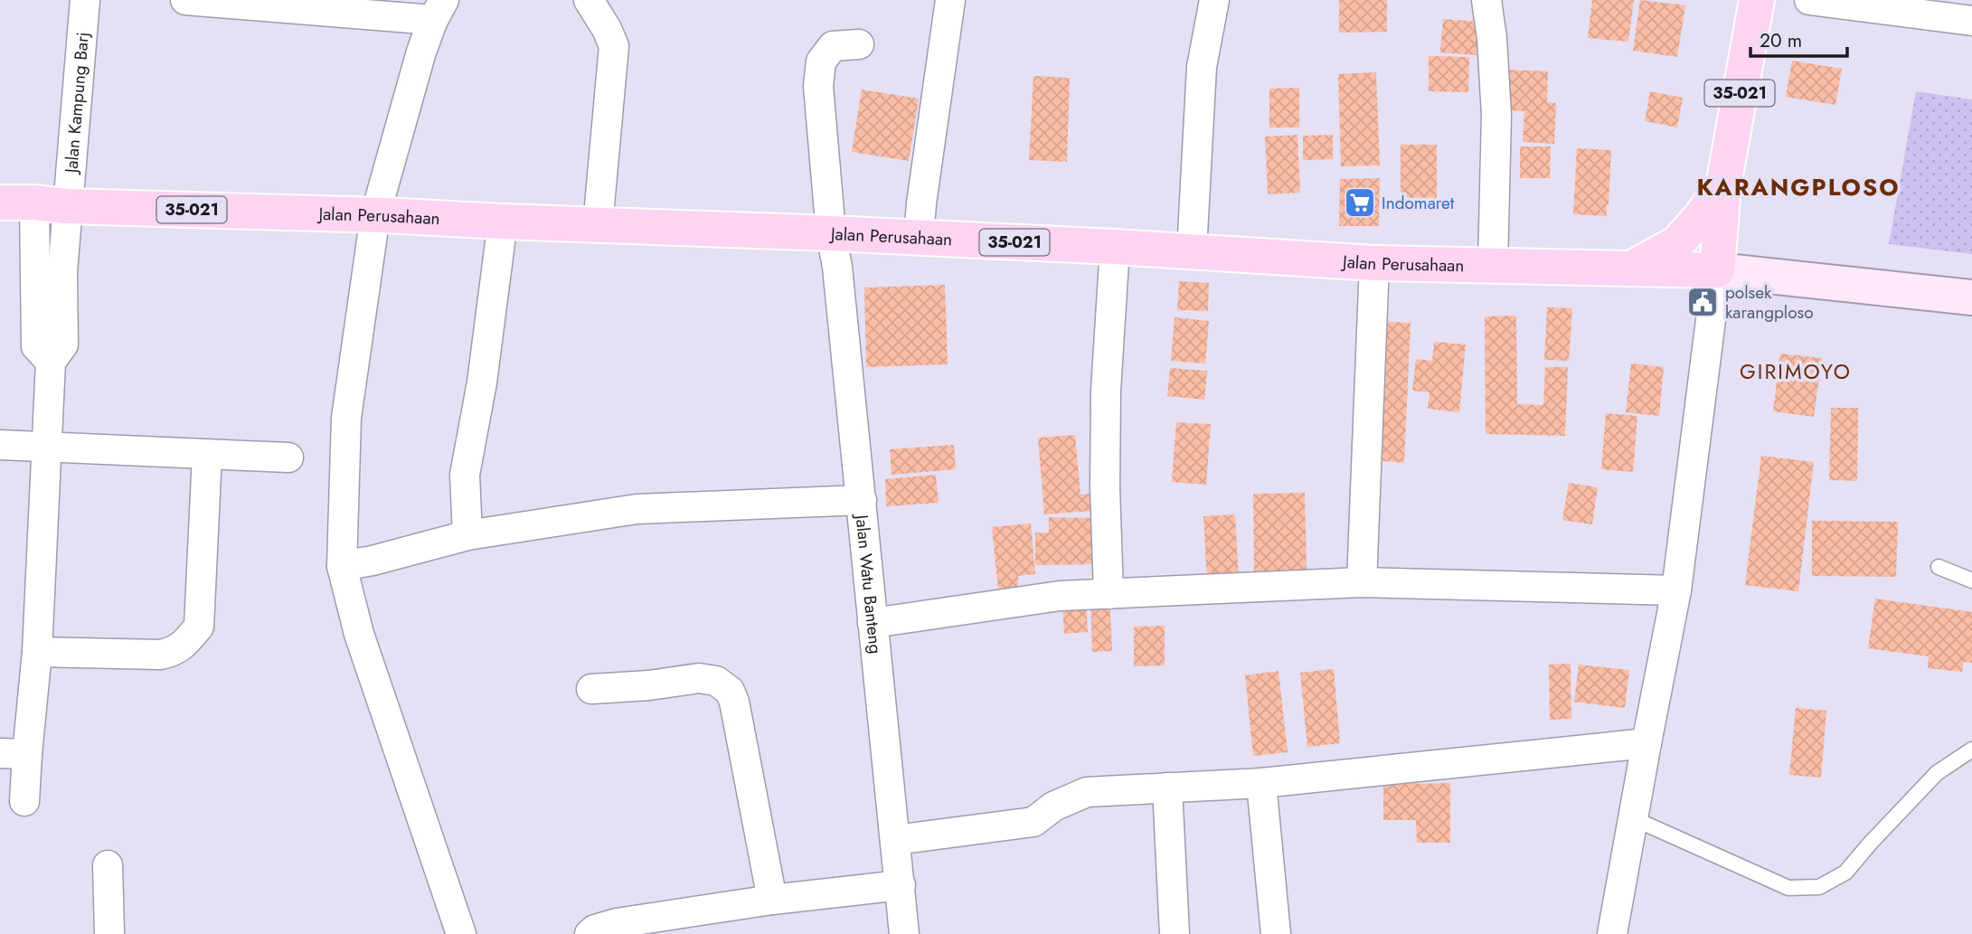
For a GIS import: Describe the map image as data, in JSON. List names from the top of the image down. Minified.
{"streets":{"main road":["35-021","Jalan Perusahaan"],"street":["Jalan Kampung Barj","Jalan Watu Banteng"]},"crossings":[["35-021","Jalan Perusahaan"],["Jalan Kampung Barj","Jalan Perusahaan"],["Jalan Perusahaan","Jalan Watu Banteng"]],"districts":["KARANGPLOSO","GIRIMOYO"],"places":{"supermarket":["Indomaret"],"public building":["polsek karangploso"]},"scale_bar":"20 m"}
